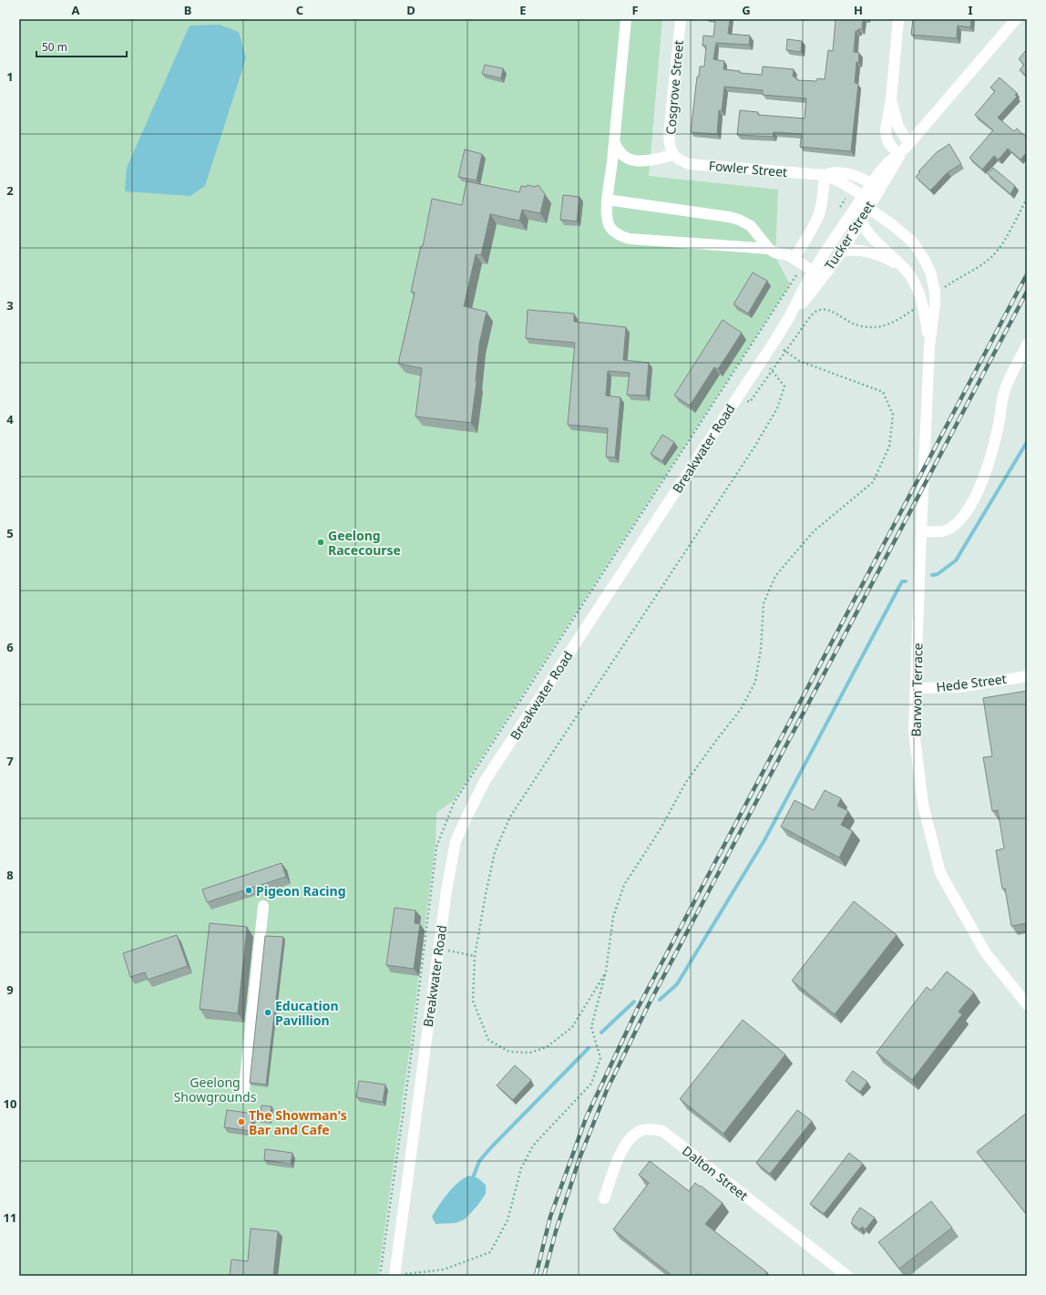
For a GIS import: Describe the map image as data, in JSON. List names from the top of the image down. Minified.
{"streets":{"street":["Cosgrove Street","Fowler Street","Tucker Street","Breakwater Road","Hede Street","Barwon Terrace","Dalton Street"]},"crossings":[["Cosgrove Street","Fowler Street"],["Fowler Street","Tucker Street"],["Fowler Street","Barwon Terrace"],["Tucker Street","Breakwater Road"],["Tucker Street","Barwon Terrace"],["Hede Street","Barwon Terrace"]],"parks":["Geelong Showgrounds"],"places":["Geelong Racecourse","Pigeon Racing","Education Pavillion","The Showman's Bar and Cafe"],"scale_bar":"50 m","grid":{"columns":["A","B","C","D","E","F","G","H","I"],"rows":["1","2","3","4","5","6","7","8","9","10","11"]}}
